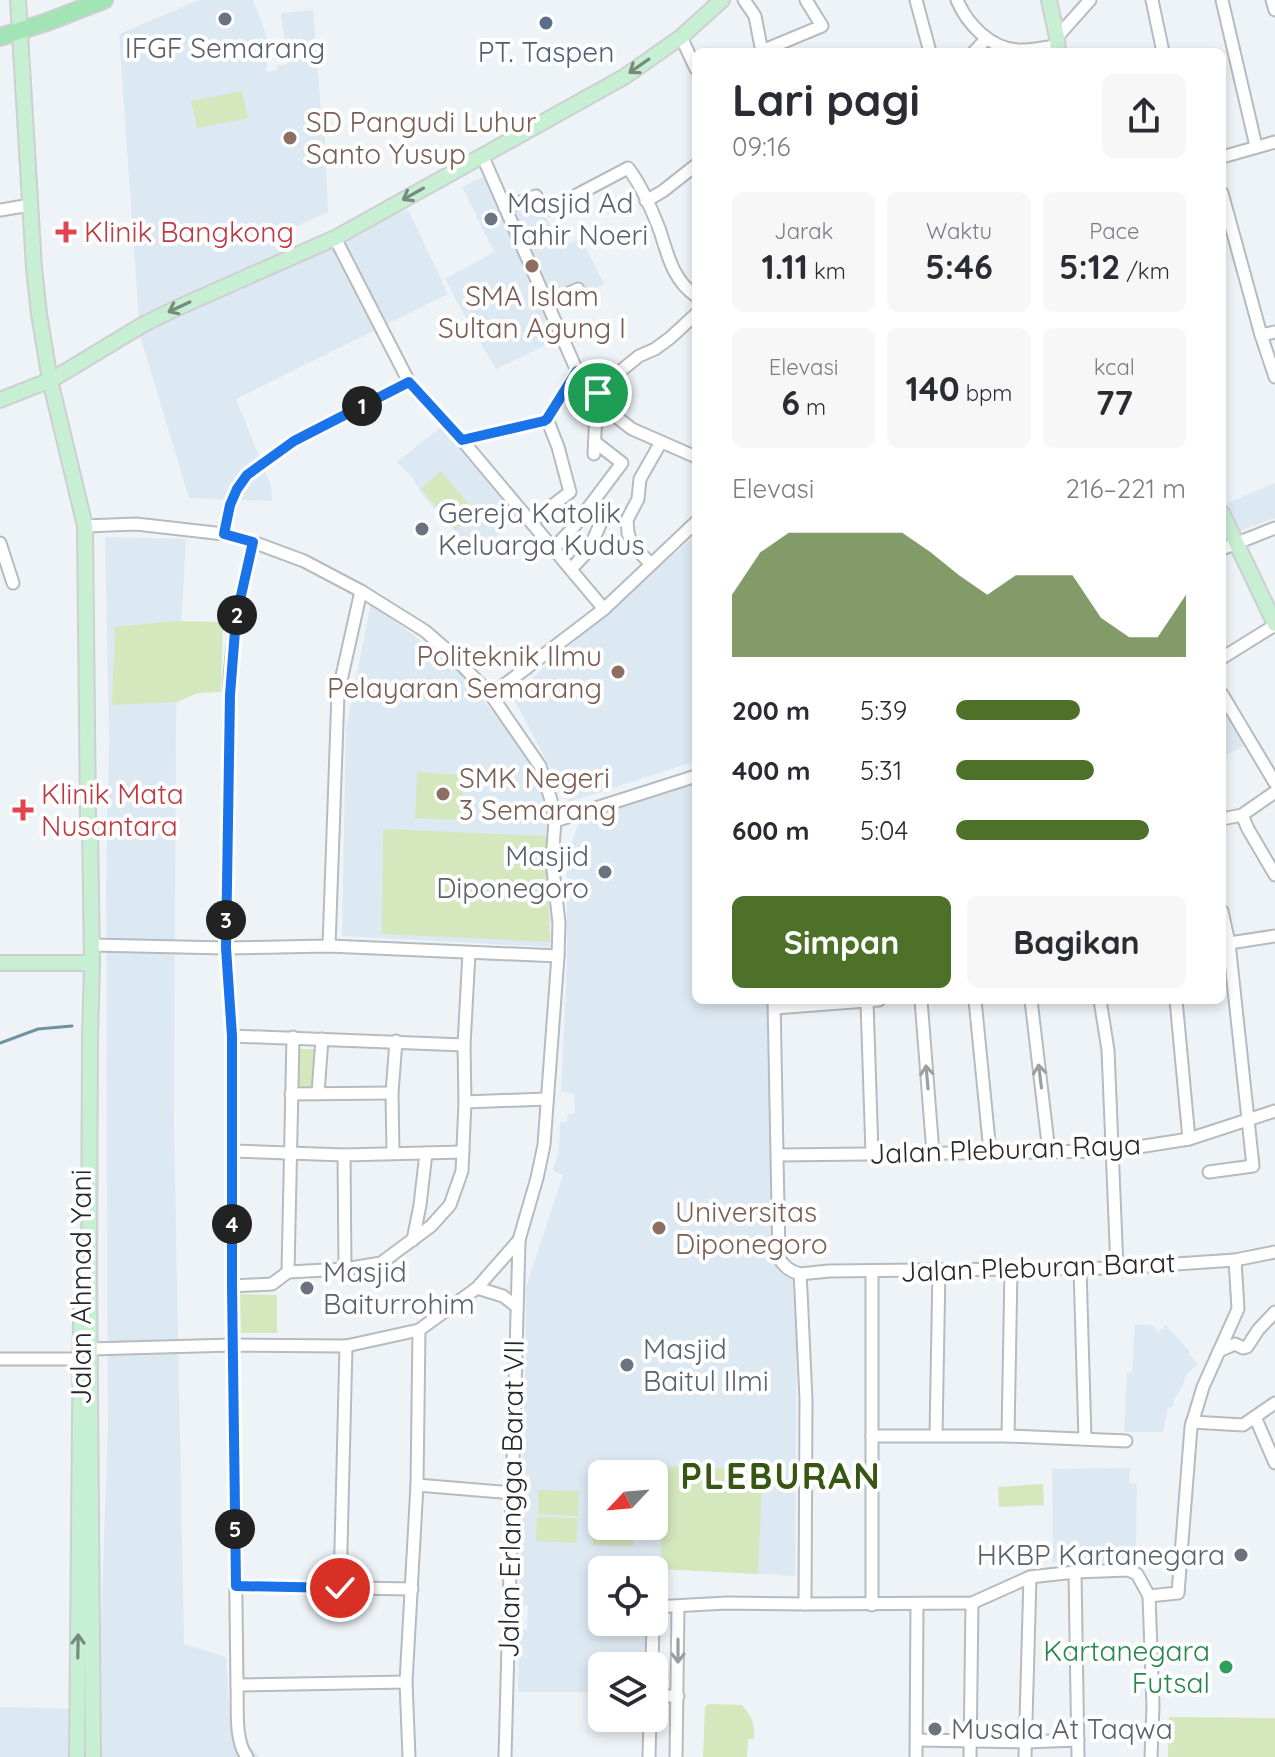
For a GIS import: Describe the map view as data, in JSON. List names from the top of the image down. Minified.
{"streets":{"main road":["Jalan Ahmad Yani"],"street":["Jalan Pleburan Raya","Jalan Pleburan Barat","Jalan Erlangga Barat VII"]},"districts":["PLEBURAN"],"places":{"other":["IFGF Semarang","PT. Taspen","SD Pangudi Luhur Santo Yusup","Masjid Ad Tahir Noeri","SMA Islam Sultan Agung I","Gereja Katolik Keluarga Kudus","Politeknik Ilmu Pelayaran Semarang","SMK Negeri 3 Semarang","Masjid Diponegoro","Universitas Diponegoro","Masjid Baiturrohim","Masjid Baitul Ilmi","HKBP Kartanegara","Kartanegara Futsal","Musala At Taqwa"],"health":["Klinik Bangkong","Klinik Mata Nusantara"]},"north":"bottom left","page":{"heading":["Lari pagi","09:16"],"stats":[["Jarak","1.11 km"],["Waktu","5:46"],["Pace","5:12 /km"],["Elevasi","6 m"],["140 bpm"],["kcal","77"]],"pins":["1","2","3","4","5"],"chart":["Elevasi","216–221 m"],"list":[{"name":"200 m","note":"5:39"},{"name":"400 m","note":"5:31"},{"name":"600 m","note":"5:04"}],"buttons":["Simpan","Bagikan"]}}
